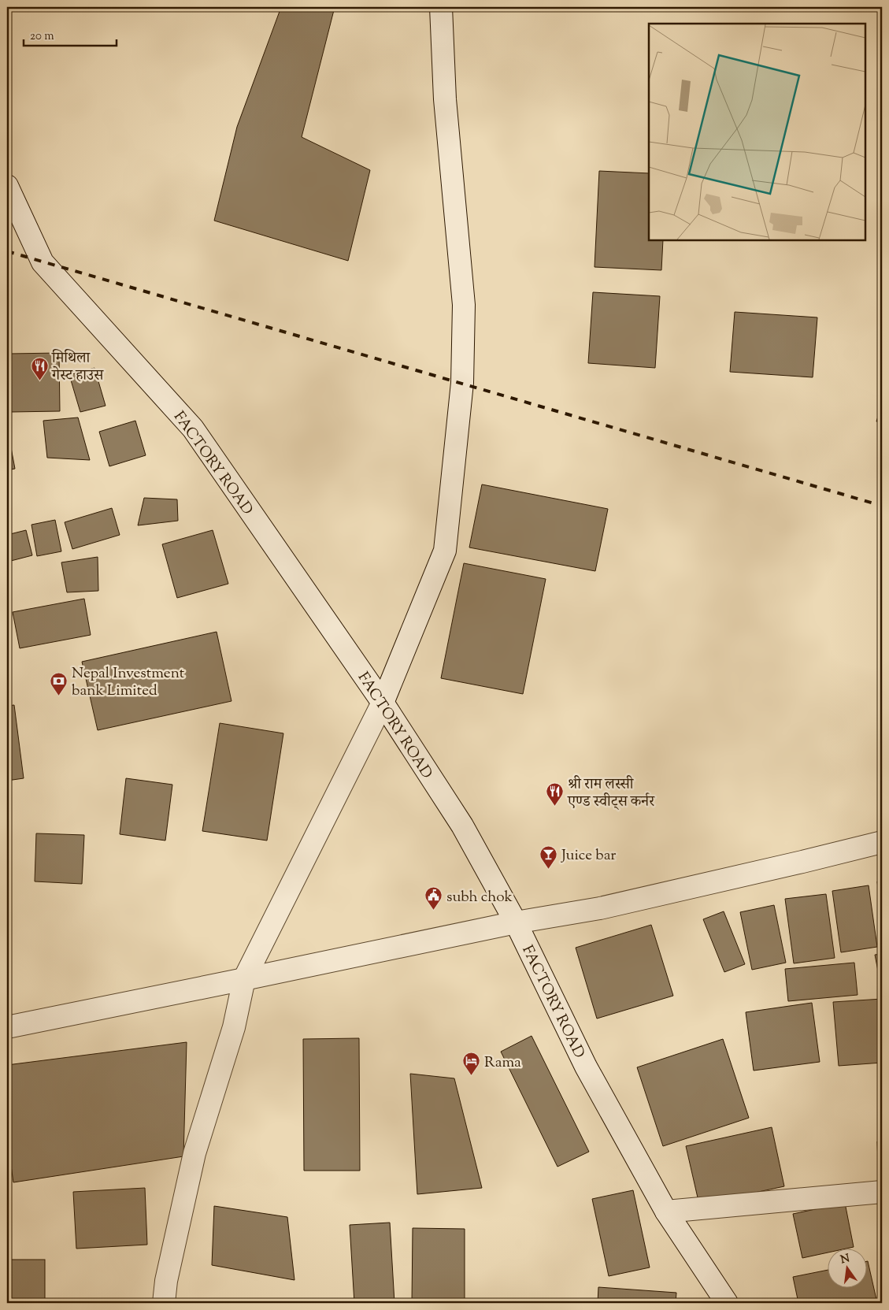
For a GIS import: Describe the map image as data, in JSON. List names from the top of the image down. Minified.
{"streets":{"main road":["FACTORY ROAD"]},"places":{"restaurant":["मिथिला गेस्ट हाउस","श्री राम लस्सी एण्ड स्वीट्स कर्नर"],"bank":["Nepal Investment bank Limited"],"bar":["Juice bar"],"public building":["subh chok"],"hotel":["Rama"]},"scale_bar":"20 m","north":"top"}
